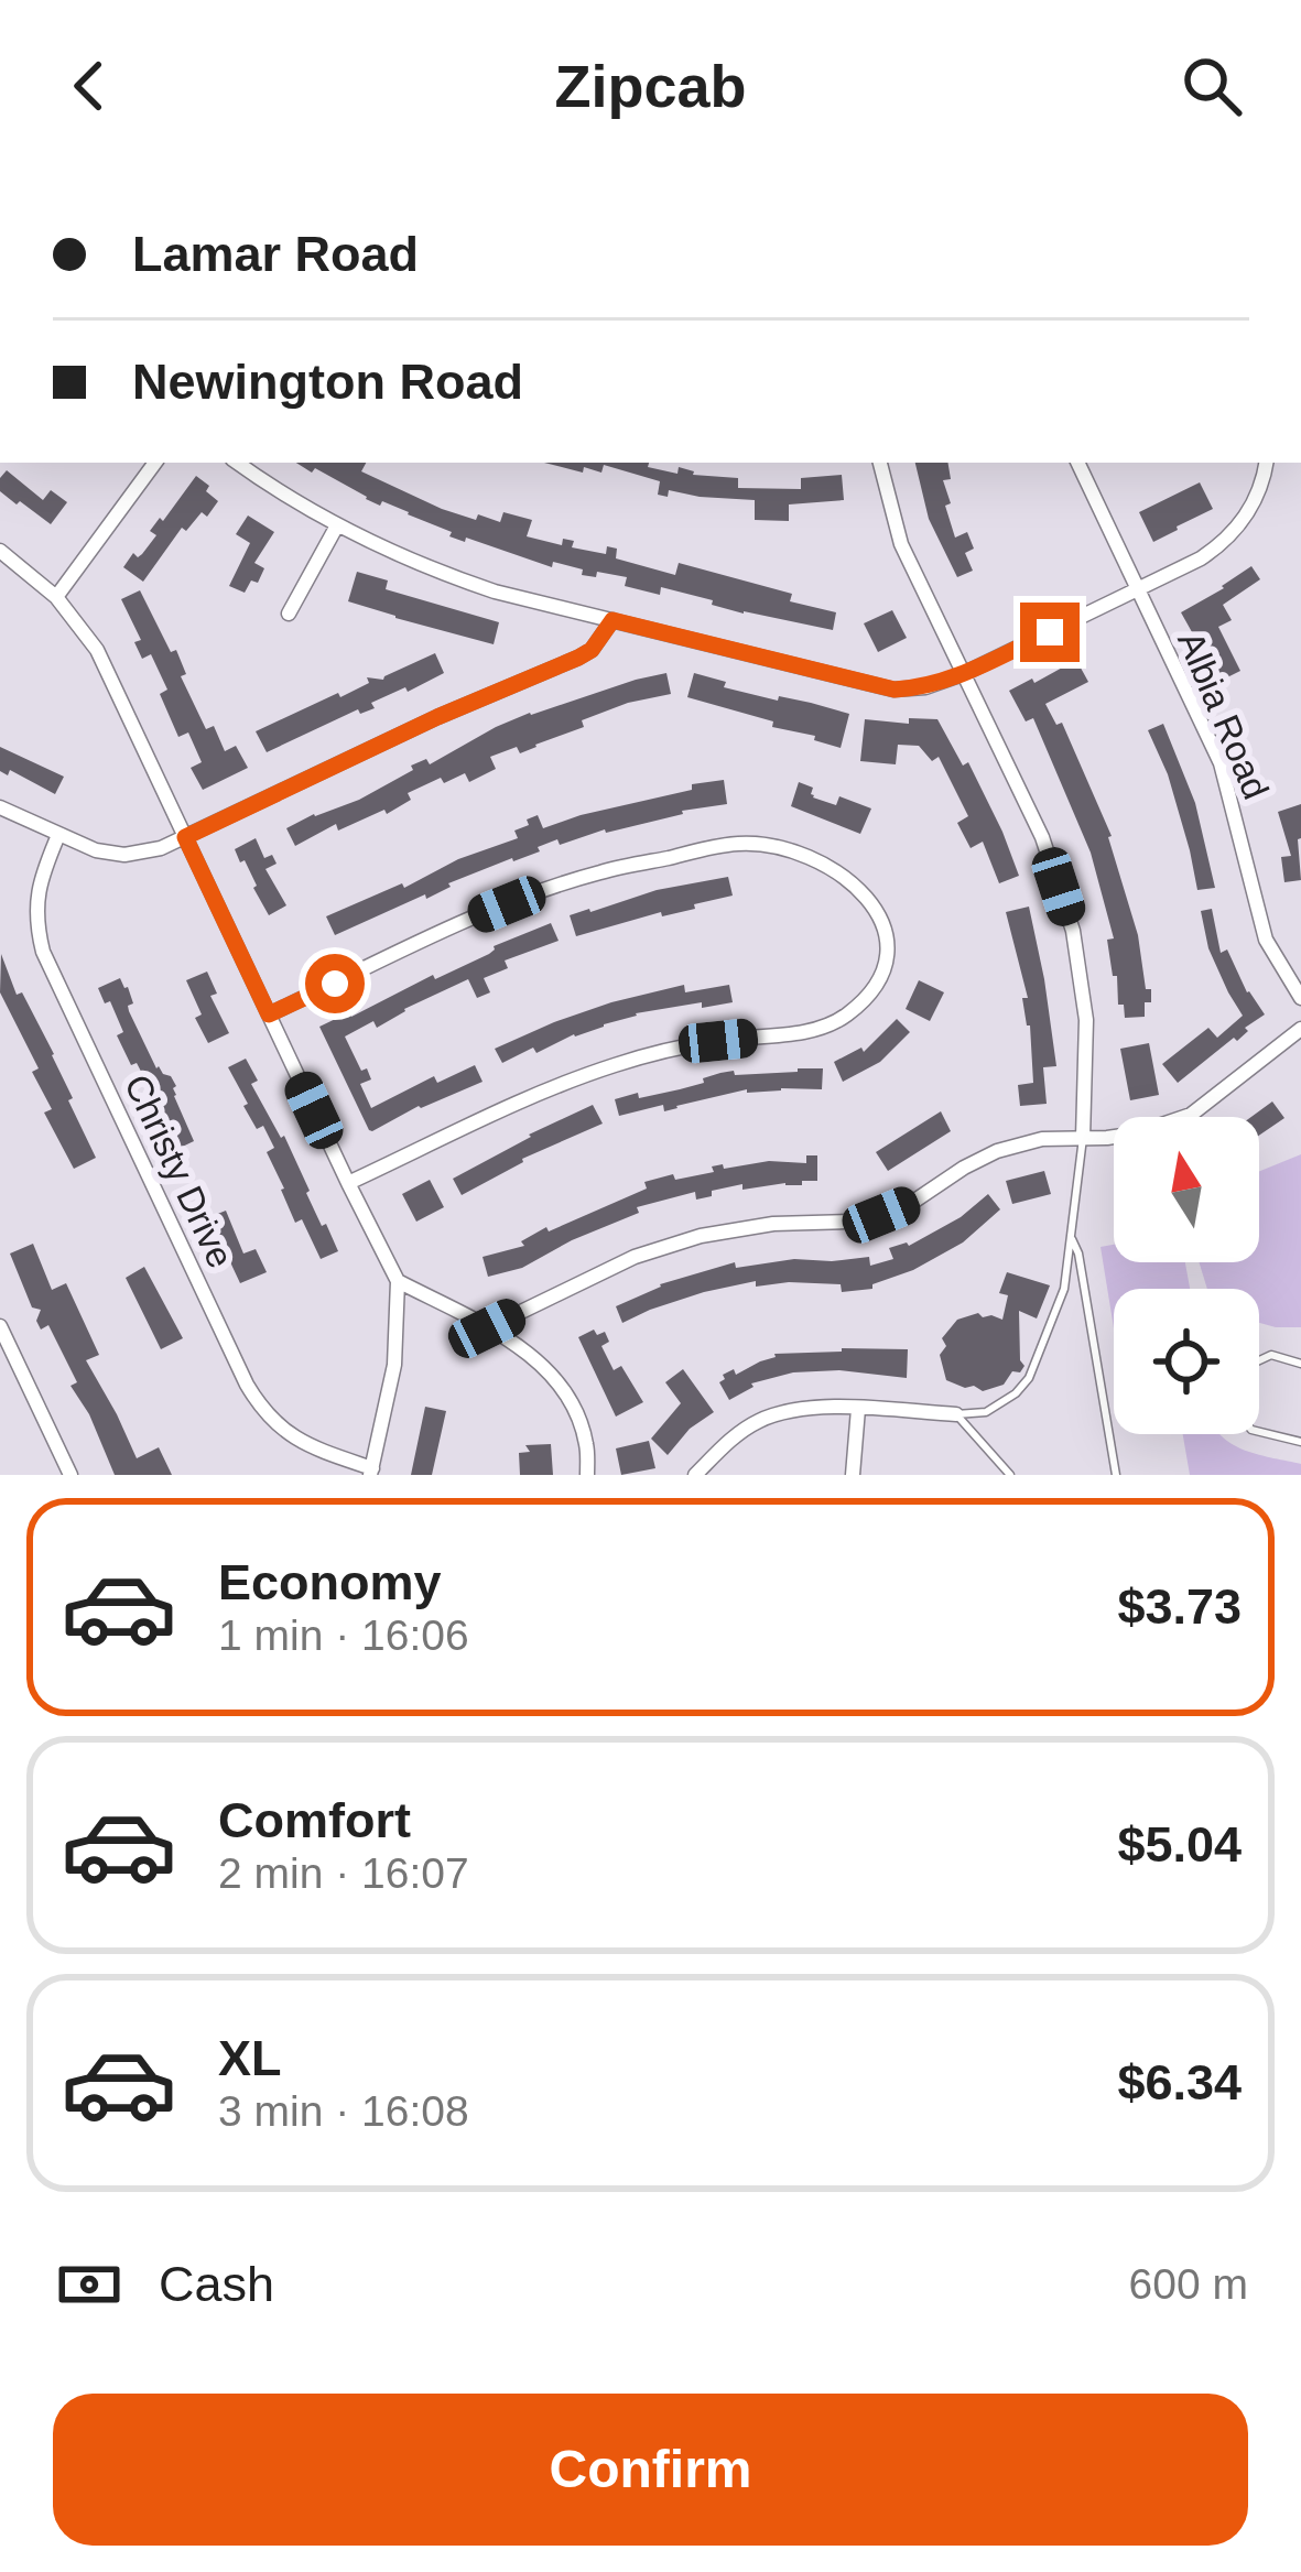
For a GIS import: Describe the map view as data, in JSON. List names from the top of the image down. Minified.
{"streets":{"street":["Albia Road","Christy Drive"]},"north":"top","page":{"header":"Zipcab","banner":["Lamar Road","Newington Road"],"list":[{"name":"Economy","note":"1 min · 16:06","value":"$3.73"},{"name":"Comfort","note":"2 min · 16:07","value":"$5.04"},{"name":"XL","note":"3 min · 16:08","value":"$6.34"}],"pay":["Cash","600 m"],"buttons":"Confirm"}}
